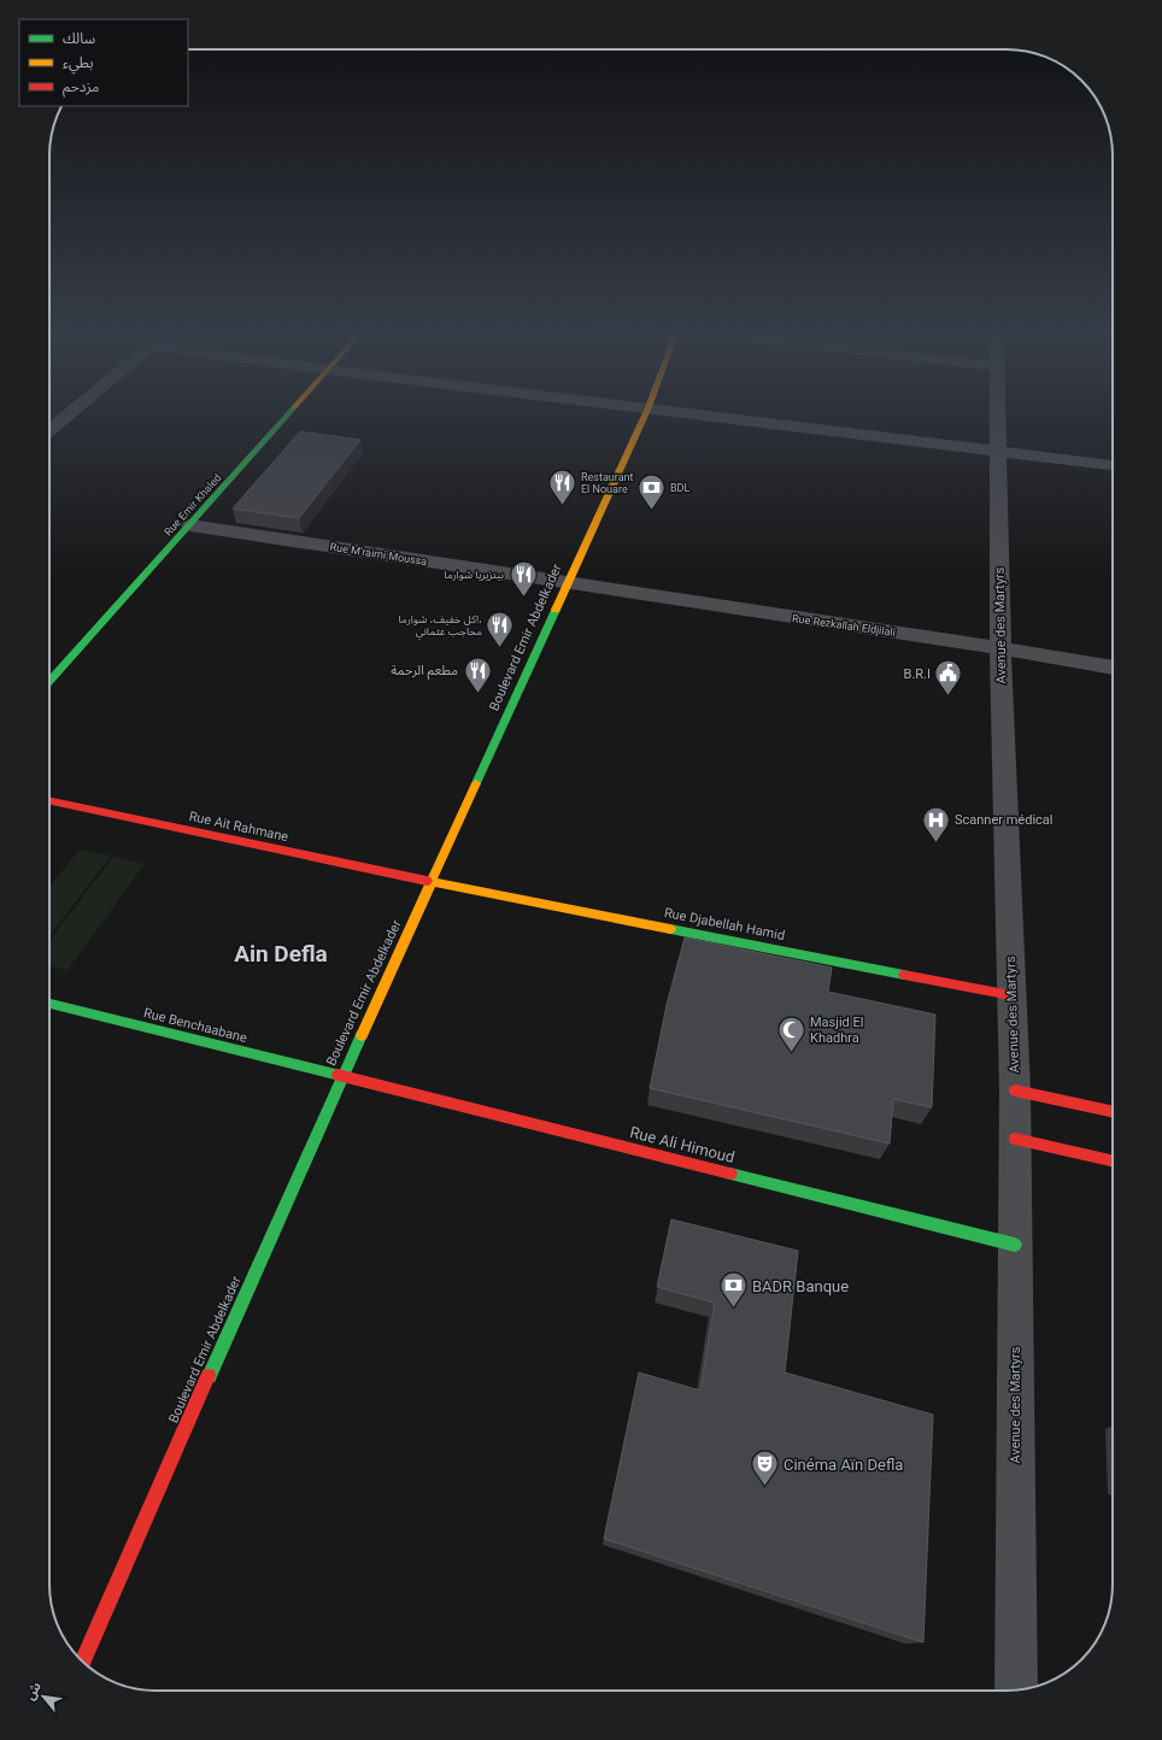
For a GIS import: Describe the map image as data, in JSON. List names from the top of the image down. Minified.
{"streets":{"street":["Rue Emir Khaled","Rue M'raimi Moussa","Rue Rezkallah Eldjilali","Avenue des Martyrs","Boulevard Emir Abdelkader","Rue Ait Rahmane","Rue Djabellah Hamid","Rue Benchaabane","Rue Ali Himoud"]},"crossings":[["Rue Emir Khaled","Rue M'raimi Moussa"],["Rue M'raimi Moussa","Rue Rezkallah Eldjilali"],["Rue M'raimi Moussa","Boulevard Emir Abdelkader"],["Rue Rezkallah Eldjilali","Avenue des Martyrs"],["Rue Rezkallah Eldjilali","Boulevard Emir Abdelkader"],["Avenue des Martyrs","Rue Djabellah Hamid"],["Avenue des Martyrs","Rue Ali Himoud"],["Boulevard Emir Abdelkader","Rue Ait Rahmane"],["Boulevard Emir Abdelkader","Rue Djabellah Hamid"],["Boulevard Emir Abdelkader","Rue Benchaabane"],["Boulevard Emir Abdelkader","Rue Ali Himoud"],["Rue Ait Rahmane","Rue Djabellah Hamid"],["Rue Benchaabane","Rue Ali Himoud"]],"districts":["Ain Defla"],"places":{"restaurant":["Restaurant El Nouare","بيتزيريا شوارما","اكل خفيف، شوارما، محاجب عثماني","مطعم الرحمة"],"bank":["BDL","BADR Banque"],"public building":["B.R.I"],"hospital":["Scanner médical"],"mosque":["Masjid El Khadhra"],"theatre":["Cinéma Aïn Defla"]},"legend":["سالك","بطيء","مزدحم"],"north":"top left"}
